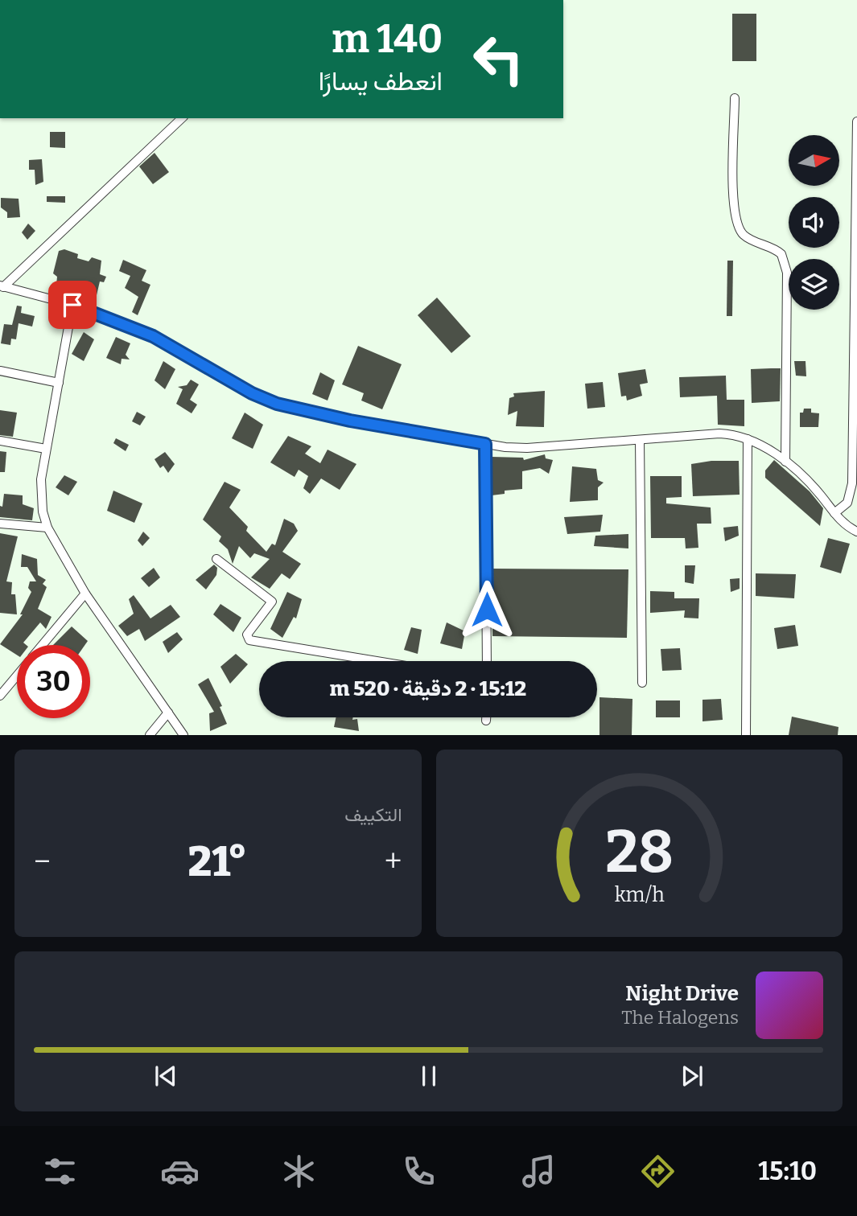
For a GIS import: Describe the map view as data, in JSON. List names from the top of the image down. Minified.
{"north":"right","page":{"turn":["140 m","انعطف يسارًا"],"limit":"30","trip":"15:12 · 2 دقيقة · 520 m","tile":"التكييف","heat":["−","21°","+"],"song":["Night Drive","The Halogens"],"tabs":"15:10","gauge":["28","km/h"]}}
